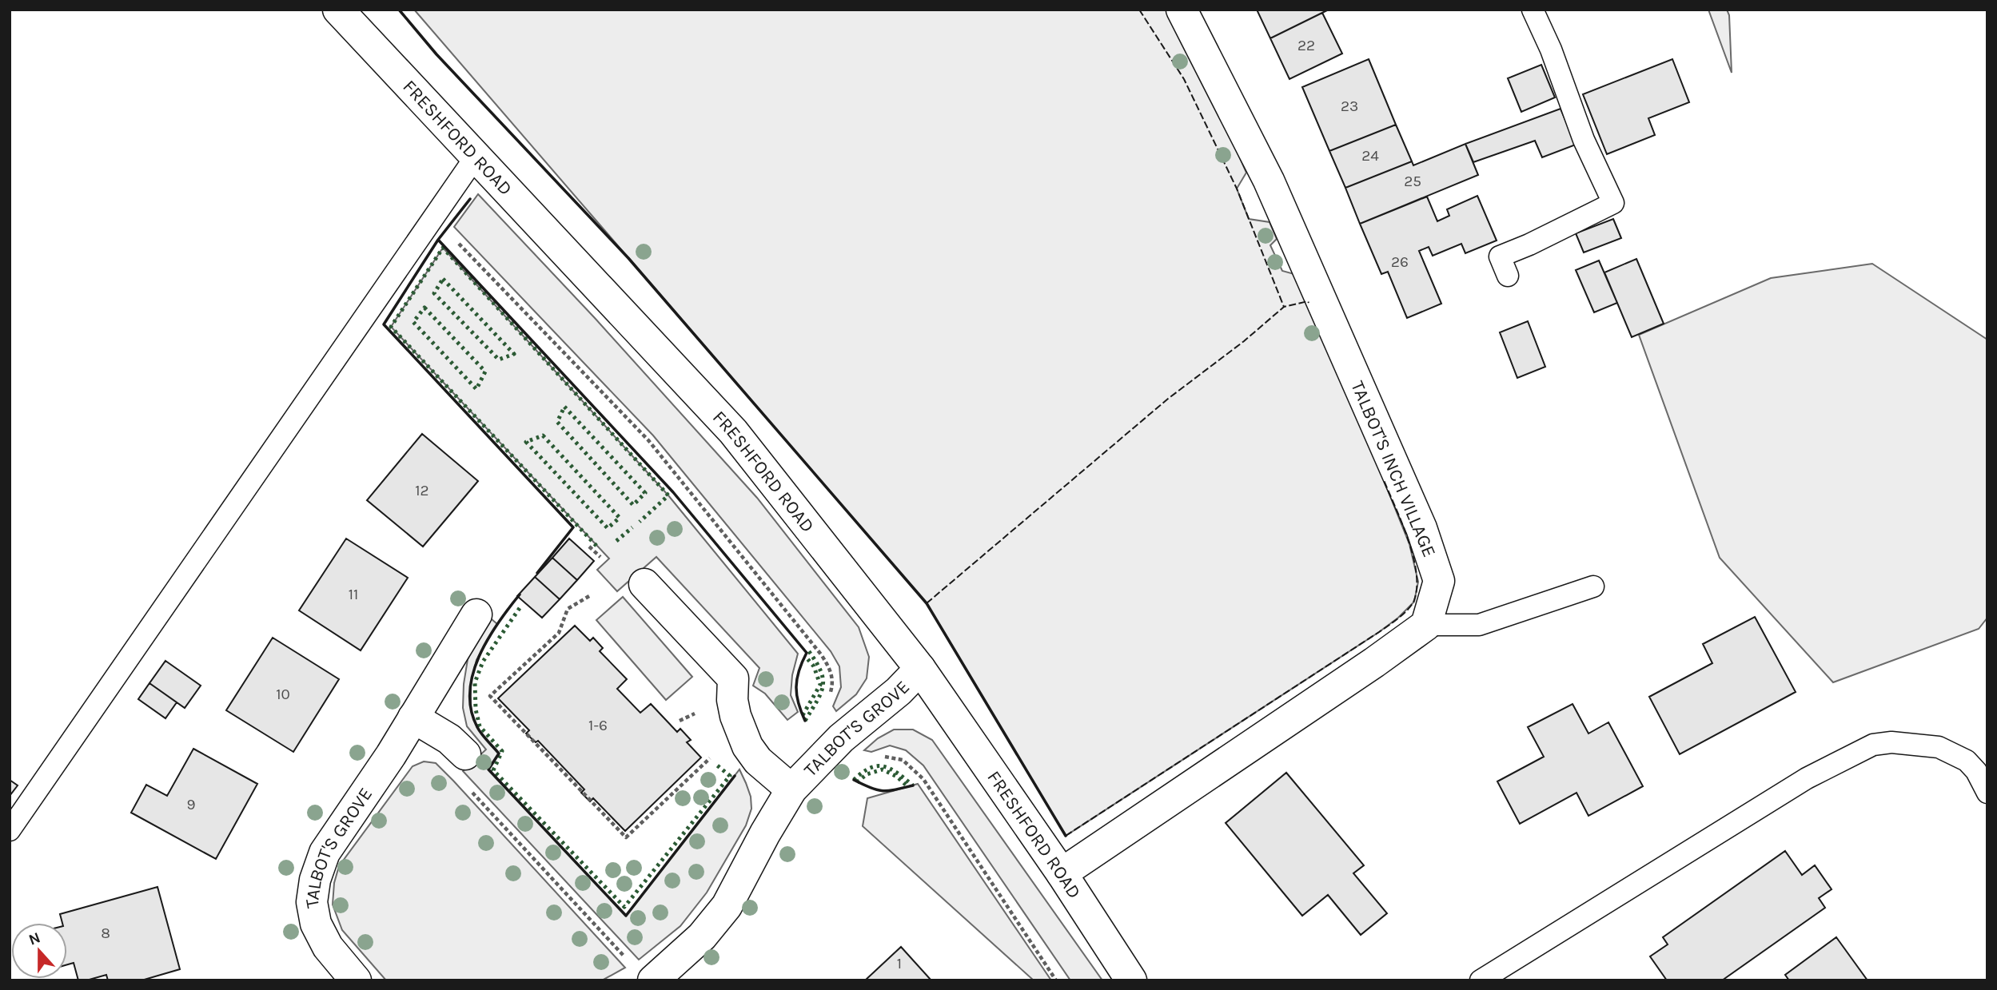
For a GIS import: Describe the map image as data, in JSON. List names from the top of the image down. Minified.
{"streets":{"street":["FRESHFORD ROAD","TALBOT'S INCH VILLAGE","TALBOT'S GROVE"]},"crossings":[["FRESHFORD ROAD","TALBOT'S GROVE"]],"house_numbers":["22","23","24","25","26","12","11","10","1-6","9","8","1"],"north":"top"}
